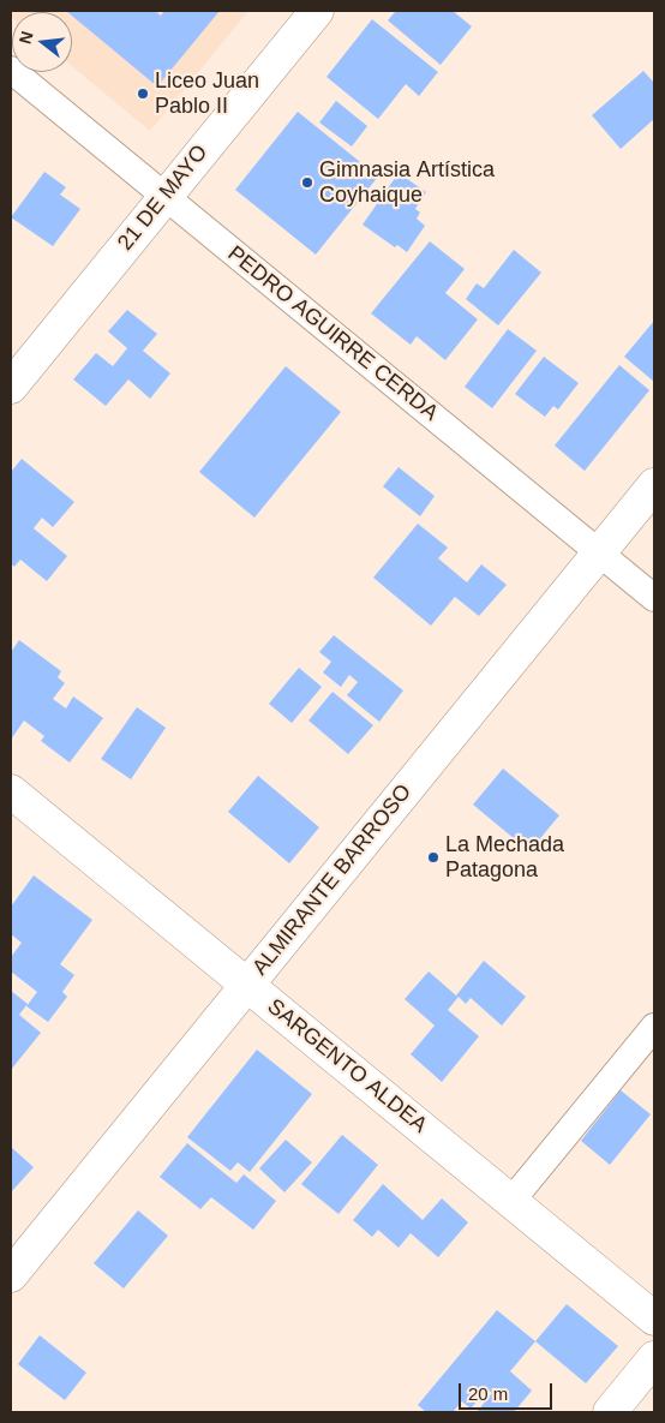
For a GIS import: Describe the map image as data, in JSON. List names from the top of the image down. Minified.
{"streets":{"street":["21 DE MAYO","PEDRO AGUIRRE CERDA","ALMIRANTE BARROSO","SARGENTO ALDEA"]},"crossings":[["21 DE MAYO","PEDRO AGUIRRE CERDA"],["PEDRO AGUIRRE CERDA","ALMIRANTE BARROSO"],["ALMIRANTE BARROSO","SARGENTO ALDEA"]],"places":["Liceo Juan Pablo II","Gimnasia Artística Coyhaique","La Mechada Patagona"],"scale_bar":"20 m","north":"left"}
